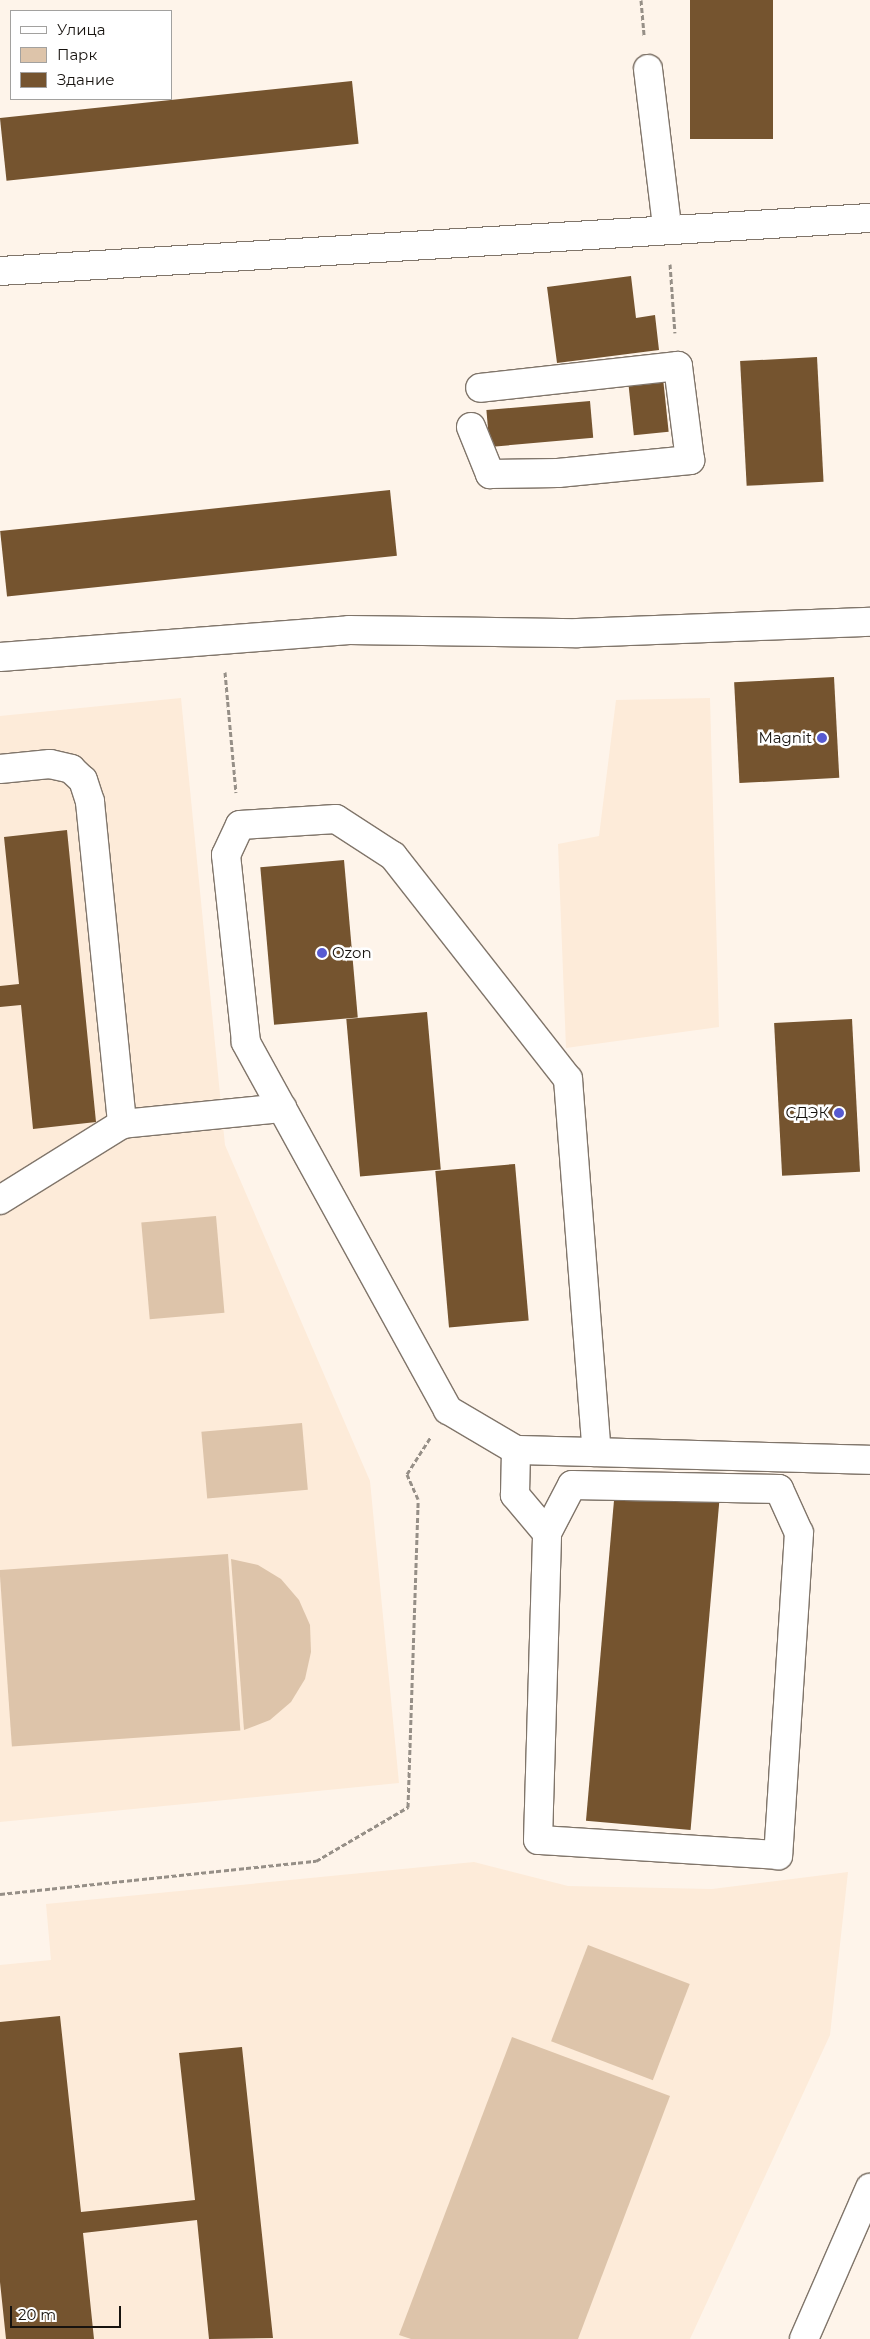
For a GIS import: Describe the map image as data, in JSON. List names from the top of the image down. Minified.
{"places":["Magnit","Ozon","СДЭК"],"legend":["Улица","Парк","Здание"],"scale_bar":"20 m"}
